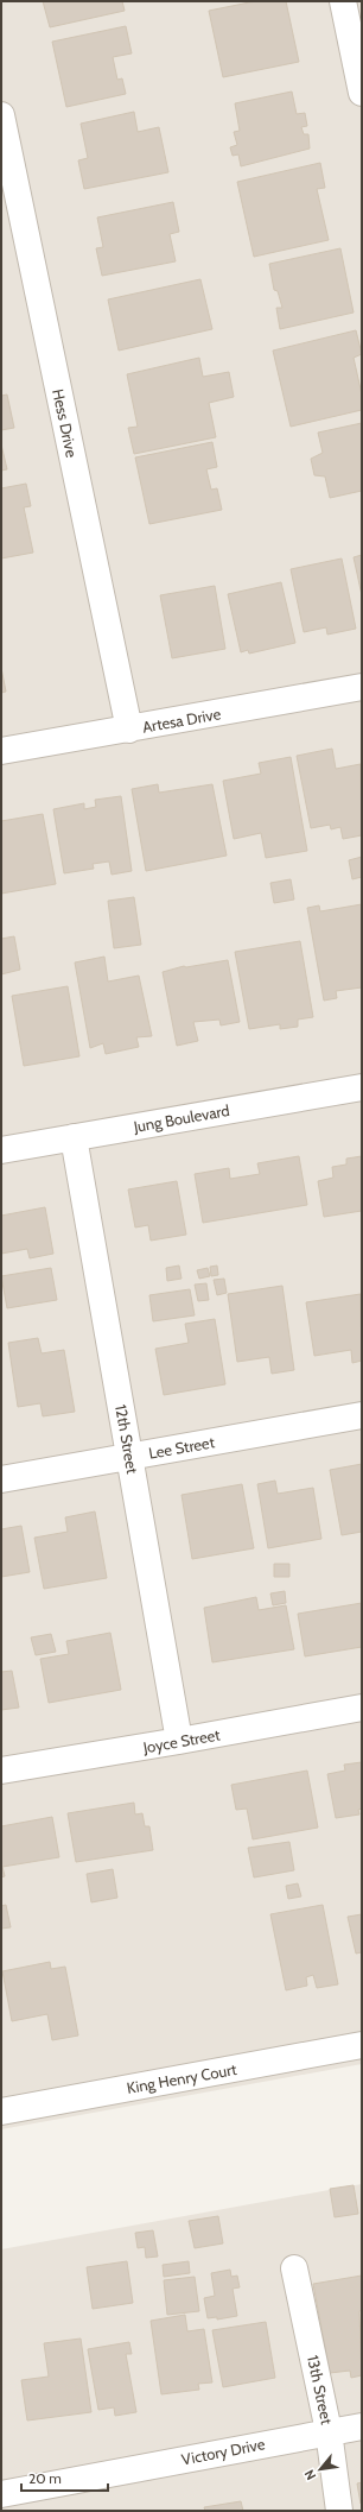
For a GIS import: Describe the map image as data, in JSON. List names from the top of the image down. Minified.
{"streets":{"street":["Hess Drive","Artesa Drive","Jung Boulevard","12th Street","Lee Street","Joyce Street","King Henry Court","13th Street","Victory Drive"]},"crossings":[["Hess Drive","Artesa Drive"],["Jung Boulevard","12th Street"],["12th Street","Lee Street"],["12th Street","Joyce Street"],["13th Street","Victory Drive"]],"scale_bar":"20 m","north":"bottom left"}
